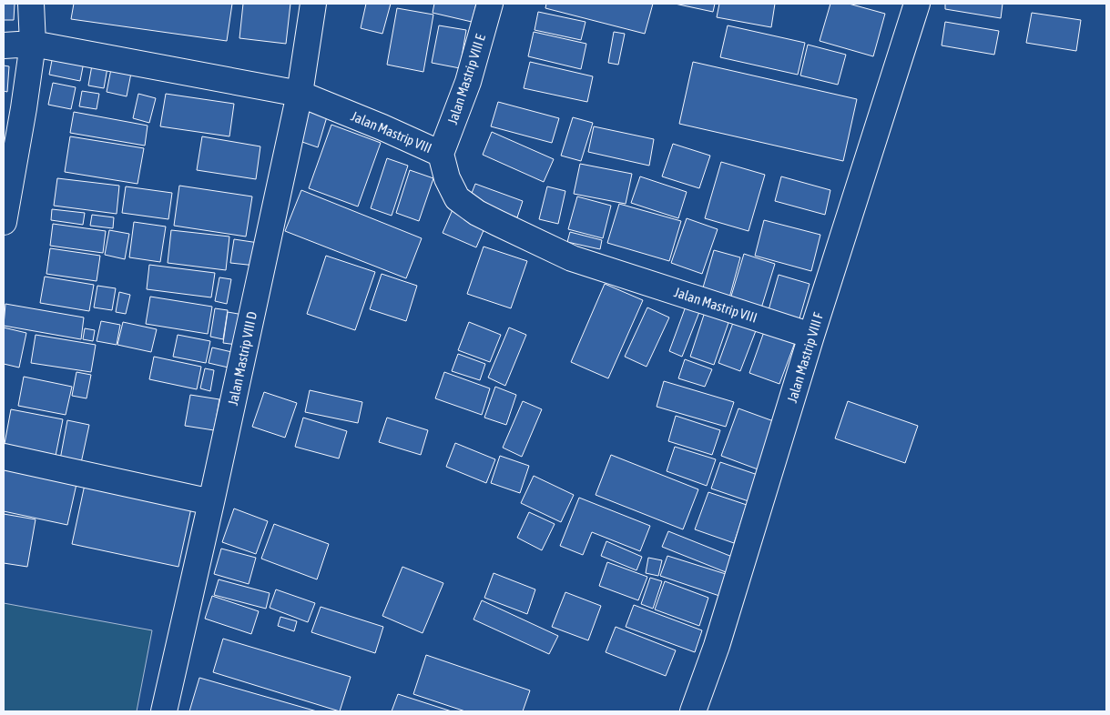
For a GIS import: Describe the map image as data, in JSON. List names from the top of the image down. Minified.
{"streets":{"street":["Jalan Mastrip VIII E","Jalan Mastrip VIII","Jalan Mastrip VIII F","Jalan Mastrip VIII D"]},"crossings":[["Jalan Mastrip VIII E","Jalan Mastrip VIII"],["Jalan Mastrip VIII","Jalan Mastrip VIII F"],["Jalan Mastrip VIII","Jalan Mastrip VIII D"]]}
